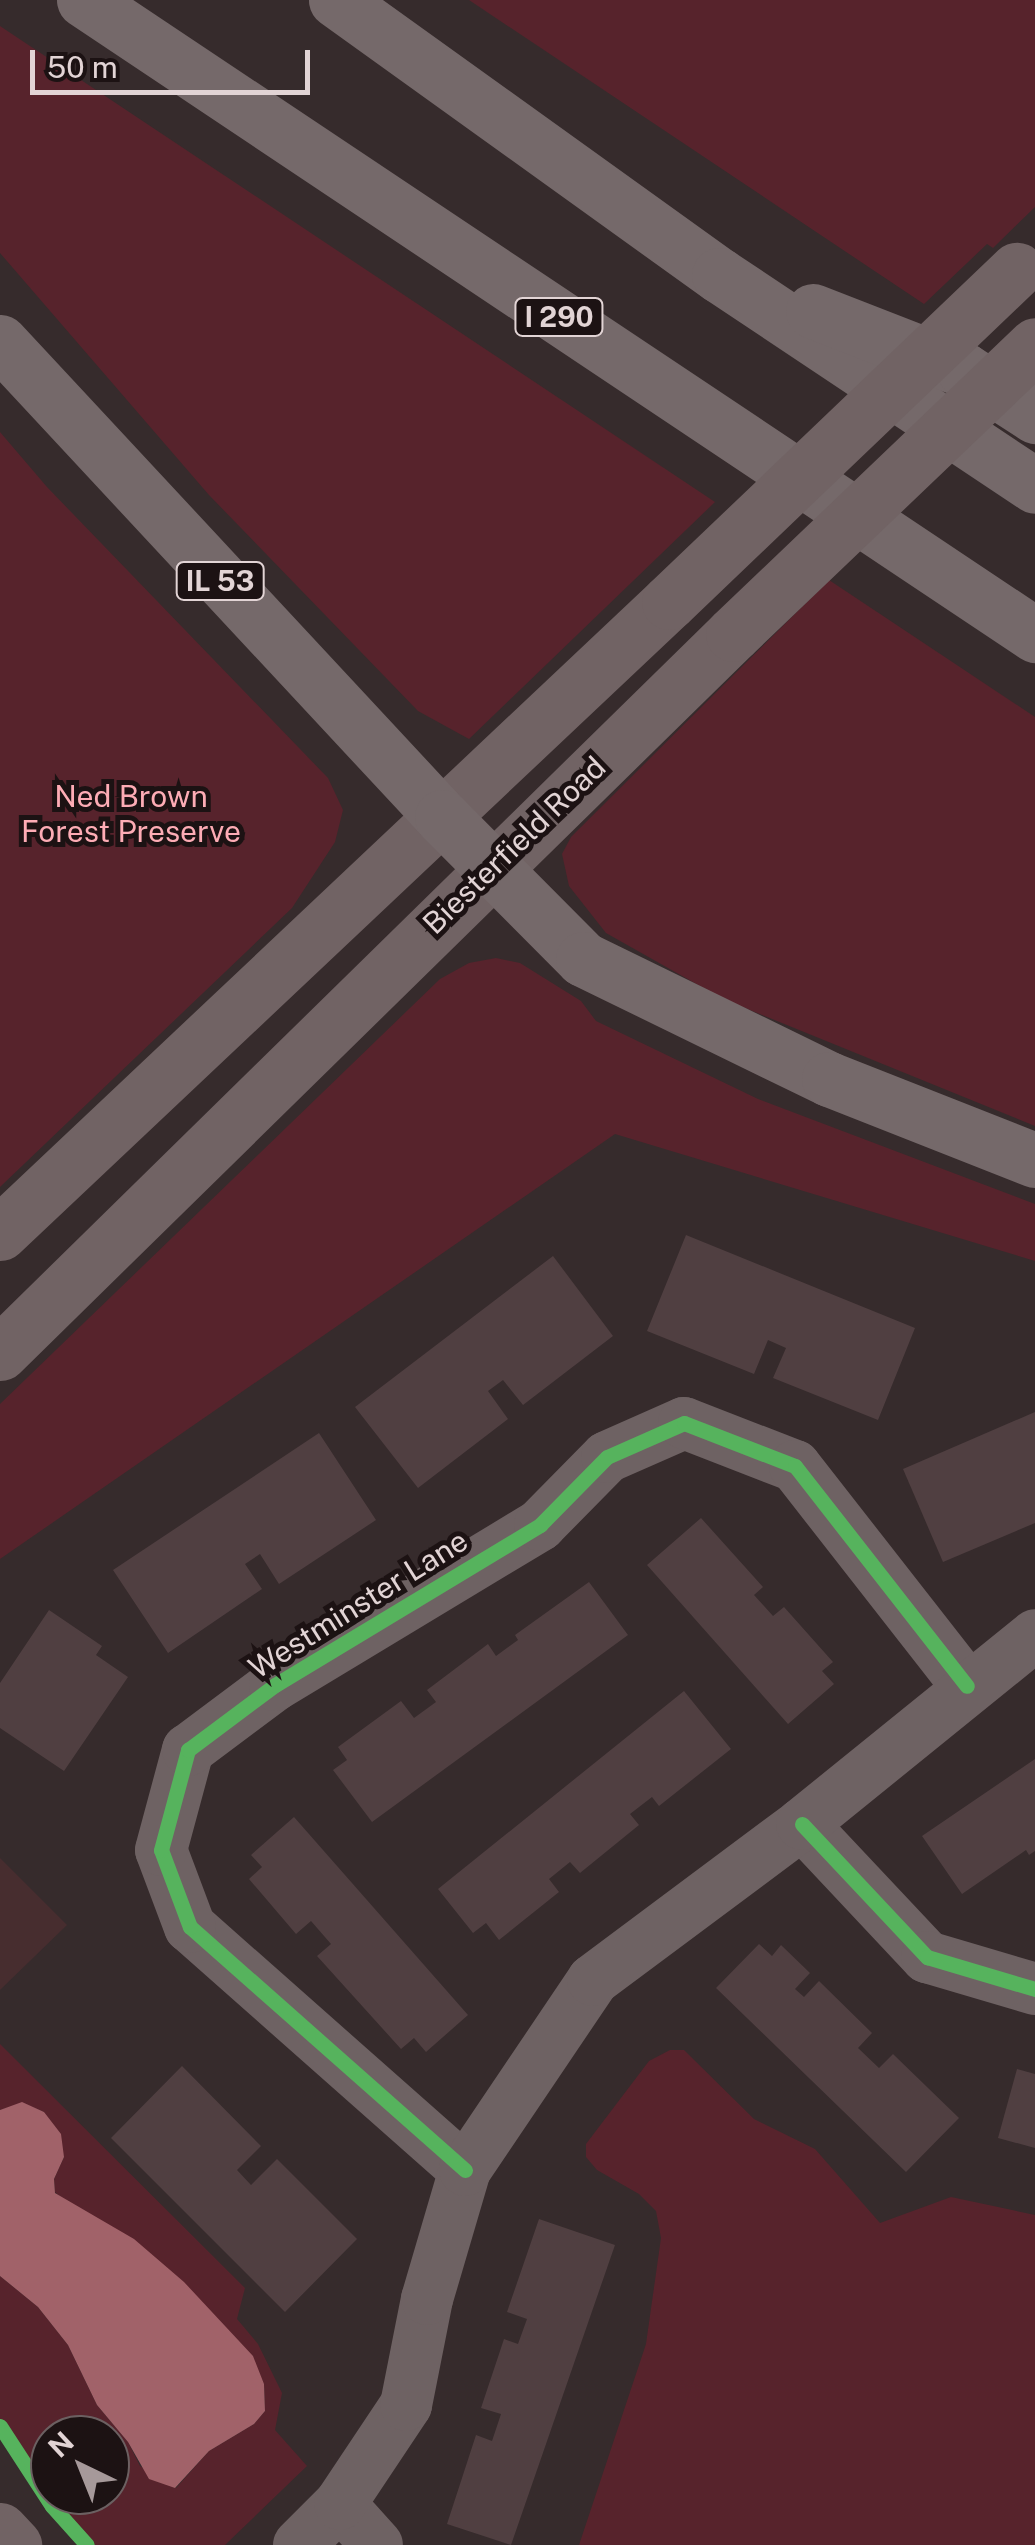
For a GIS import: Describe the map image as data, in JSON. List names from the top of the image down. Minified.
{"streets":{"highway":["I 290","IL 53"],"main road":["Biesterfield Road"],"street":["Westminster Lane"]},"parks":["Ned Brown Forest Preserve"],"scale_bar":"50 m","north":"top left"}
